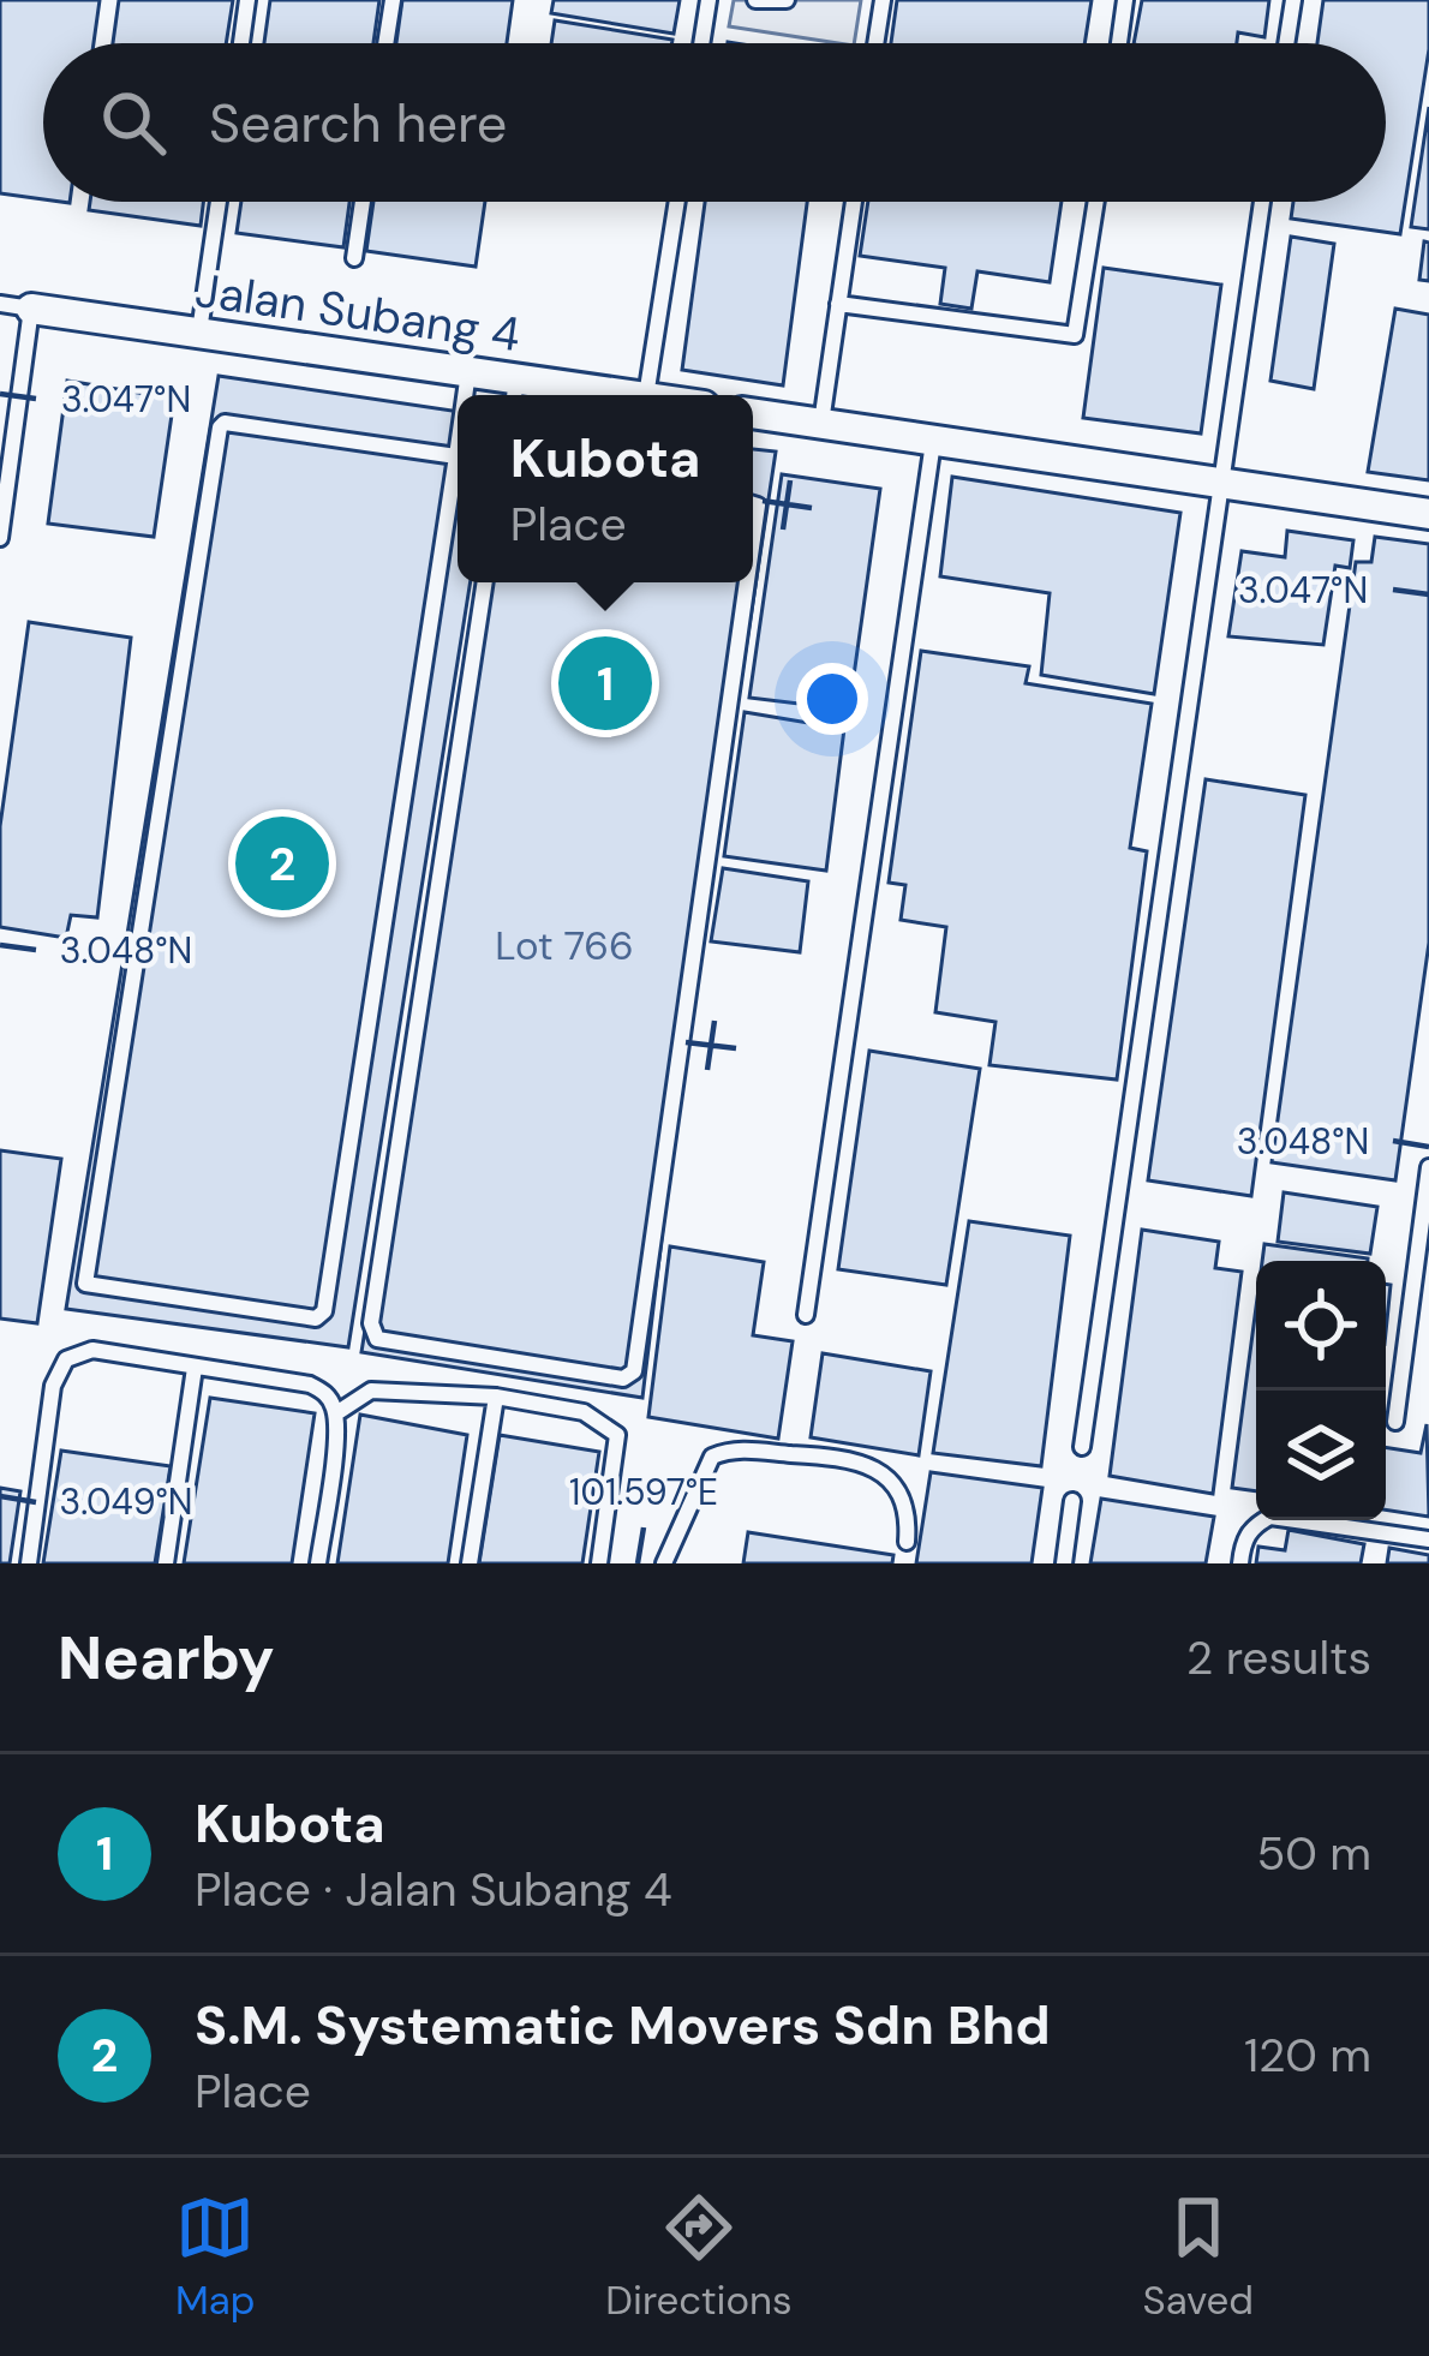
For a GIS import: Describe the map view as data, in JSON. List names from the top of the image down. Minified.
{"streets":{"street":["Jalan Subang 4"]},"house_numbers":["Lot 766"],"page":{"search":"Search here","popup":["Kubota","Place"],"pins":["1","2"],"heading":["Nearby","2 results"],"list":[{"mark":"1","name":"Kubota","note":"Place · Jalan Subang 4","value":"50 m"},{"mark":"2","name":"S.M. Systematic Movers Sdn Bhd","note":"Place","value":"120 m"}],"nav":["Map","Directions","Saved"]},"coordinates":["3.047°N","3.048°N","101.597°E","3.049°N"]}
